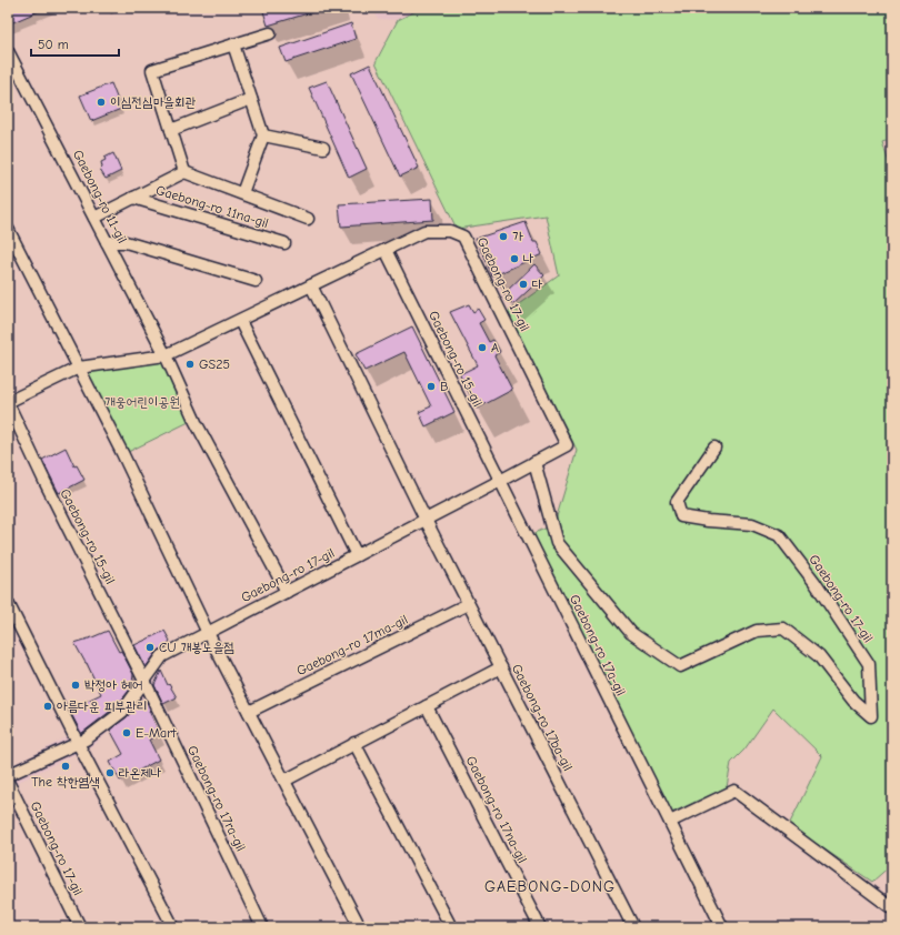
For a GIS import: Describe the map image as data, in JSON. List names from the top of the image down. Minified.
{"streets":{"street":["Gaebong-ro 11-gil","Gaebong-ro 11na-gil","Gaebong-ro 17-gil","Gaebong-ro 15-gil","Gaebong-ro 17ma-gil","Gaebong-ro 17a-gil","Gaebong-ro 17ba-gil","Gaebong-ro 17ra-gil","Gaebong-ro 17na-gil"]},"crossings":[["Gaebong-ro 11-gil","Gaebong-ro 11na-gil"],["Gaebong-ro 11-gil","Gaebong-ro 15-gil"],["Gaebong-ro 17-gil","Gaebong-ro 15-gil"],["Gaebong-ro 17-gil","Gaebong-ro 17a-gil"],["Gaebong-ro 17-gil","Gaebong-ro 17ba-gil"],["Gaebong-ro 17-gil","Gaebong-ro 17ra-gil"],["Gaebong-ro 15-gil","Gaebong-ro 17a-gil"],["Gaebong-ro 15-gil","Gaebong-ro 17ra-gil"],["Gaebong-ro 17ma-gil","Gaebong-ro 17ba-gil"]],"districts":["GAEBONG-DONG"],"parks":["개웅어린이공원"],"places":["이심전심마을회관","가","나","다","A","GS25","B","CU 개봉노을점","박정아 헤어","아름다운 피부관리","E-Mart","The 착한염색","라온제나"],"scale_bar":"50 m"}
